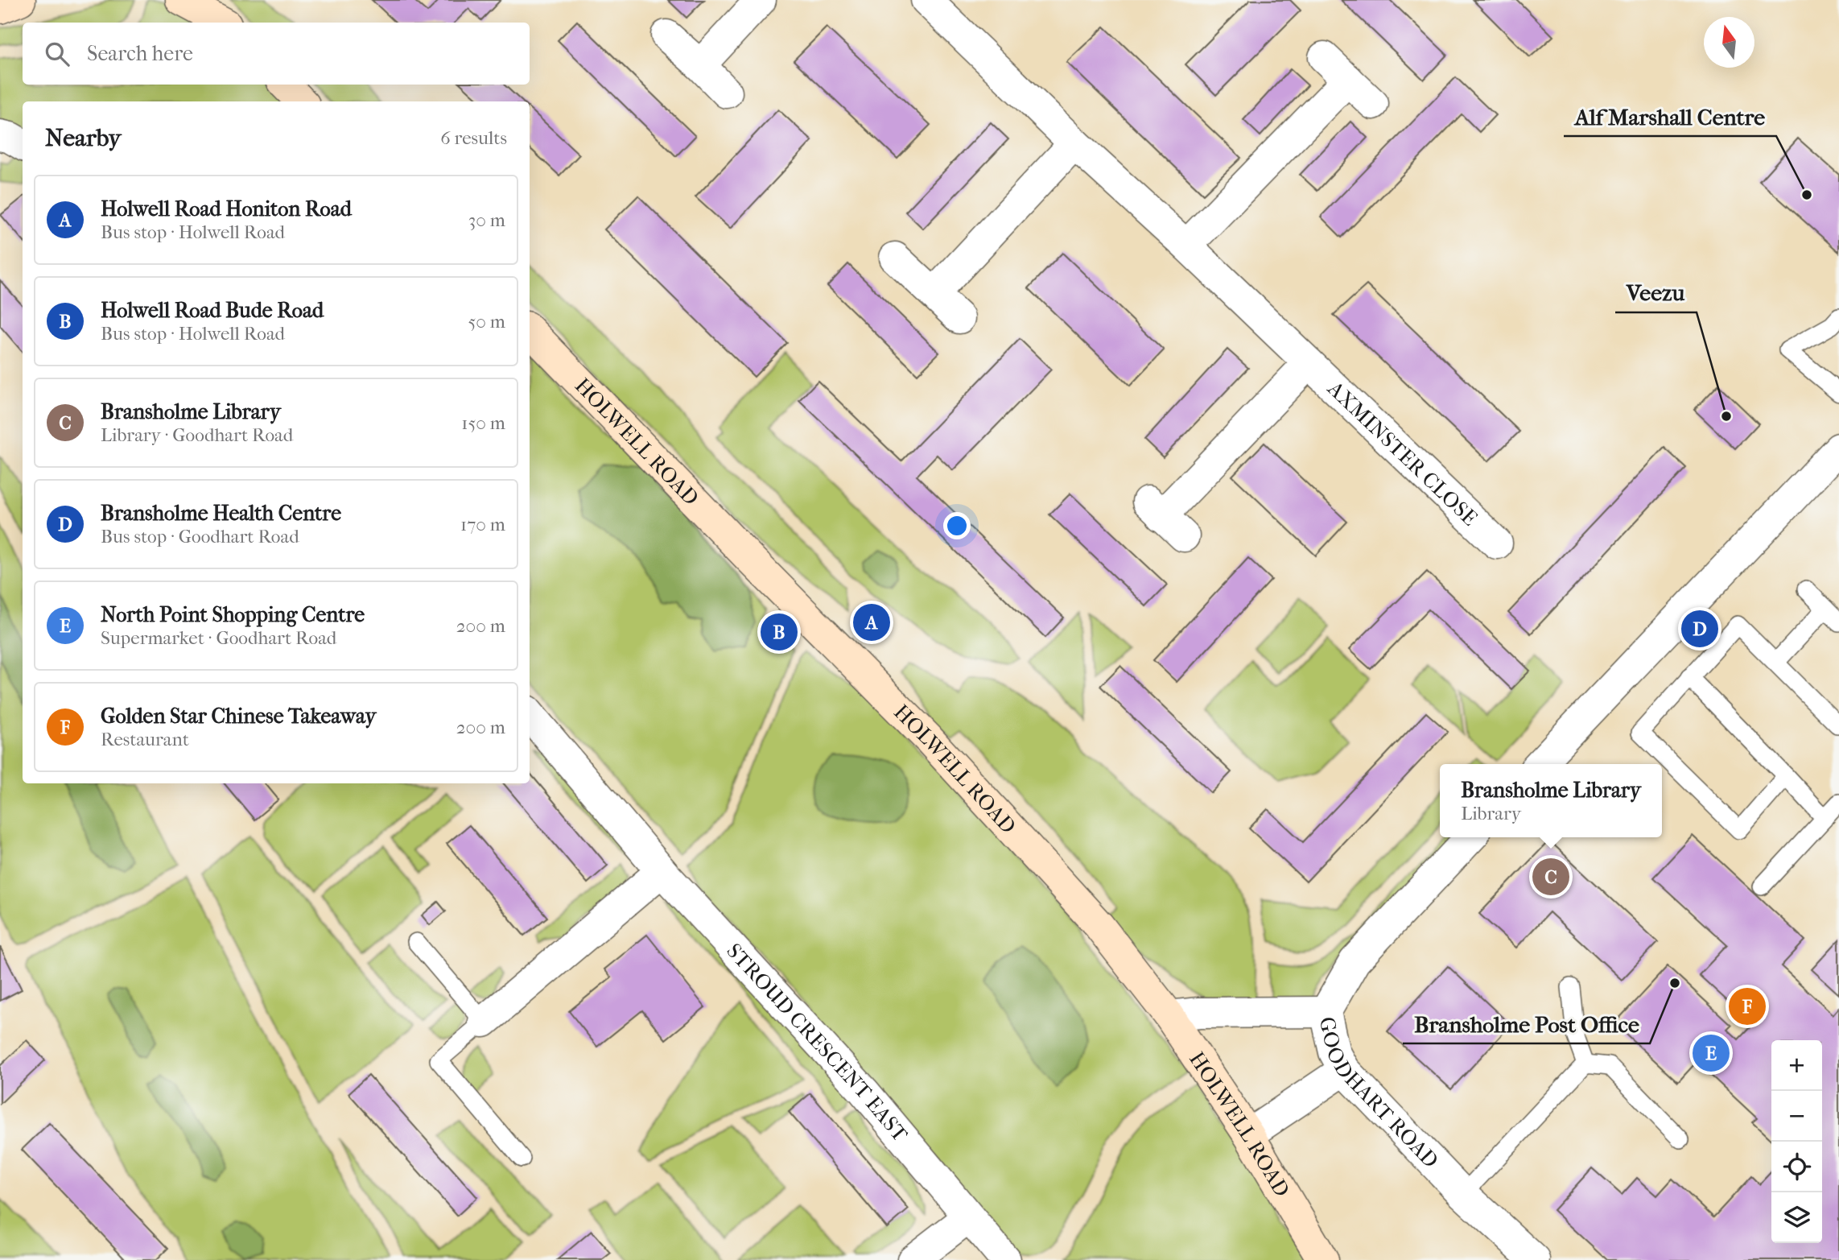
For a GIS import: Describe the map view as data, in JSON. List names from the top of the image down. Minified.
{"streets":{"street":["HOLWELL ROAD","AXMINSTER CLOSE","STROUD CRESCENT EAST","GOODHART ROAD"]},"places":["Alf Marshall Centre","Veezu","Bransholme Post Office"],"north":"top","page":{"search":"Search here","heading":["Nearby","6 results"],"list":[{"mark":"A","name":"Holwell Road Honiton Road","note":"Bus stop · Holwell Road","value":"30 m"},{"mark":"B","name":"Holwell Road Bude Road","note":"Bus stop · Holwell Road","value":"50 m"},{"mark":"C","name":"Bransholme Library","note":"Library · Goodhart Road","value":"150 m"},{"mark":"D","name":"Bransholme Health Centre","note":"Bus stop · Goodhart Road","value":"170 m"},{"mark":"E","name":"North Point Shopping Centre","note":"Supermarket · Goodhart Road","value":"200 m"},{"mark":"F","name":"Golden Star Chinese Takeaway","note":"Restaurant","value":"200 m"}],"pins":["A","D","B","C","F","E"],"popup":["Bransholme Library","Library"],"map_buttons":["+","−"]}}
